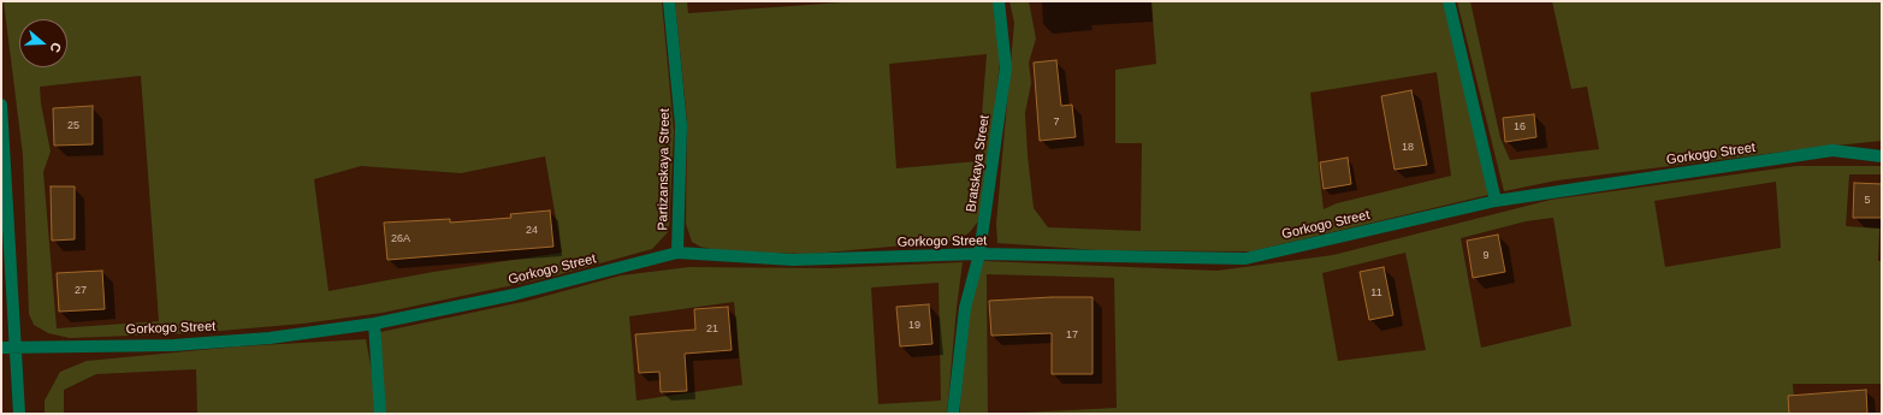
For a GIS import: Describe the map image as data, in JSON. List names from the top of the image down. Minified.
{"streets":{"street":["Gorkogo Street","Bratskaya Street","Partizanskaya Street"]},"crossings":[["Gorkogo Street","Bratskaya Street"],["Gorkogo Street","Partizanskaya Street"]],"house_numbers":["7","25","16","18","5","24","26А","9","27","11","19","21","17"],"north":"right"}
